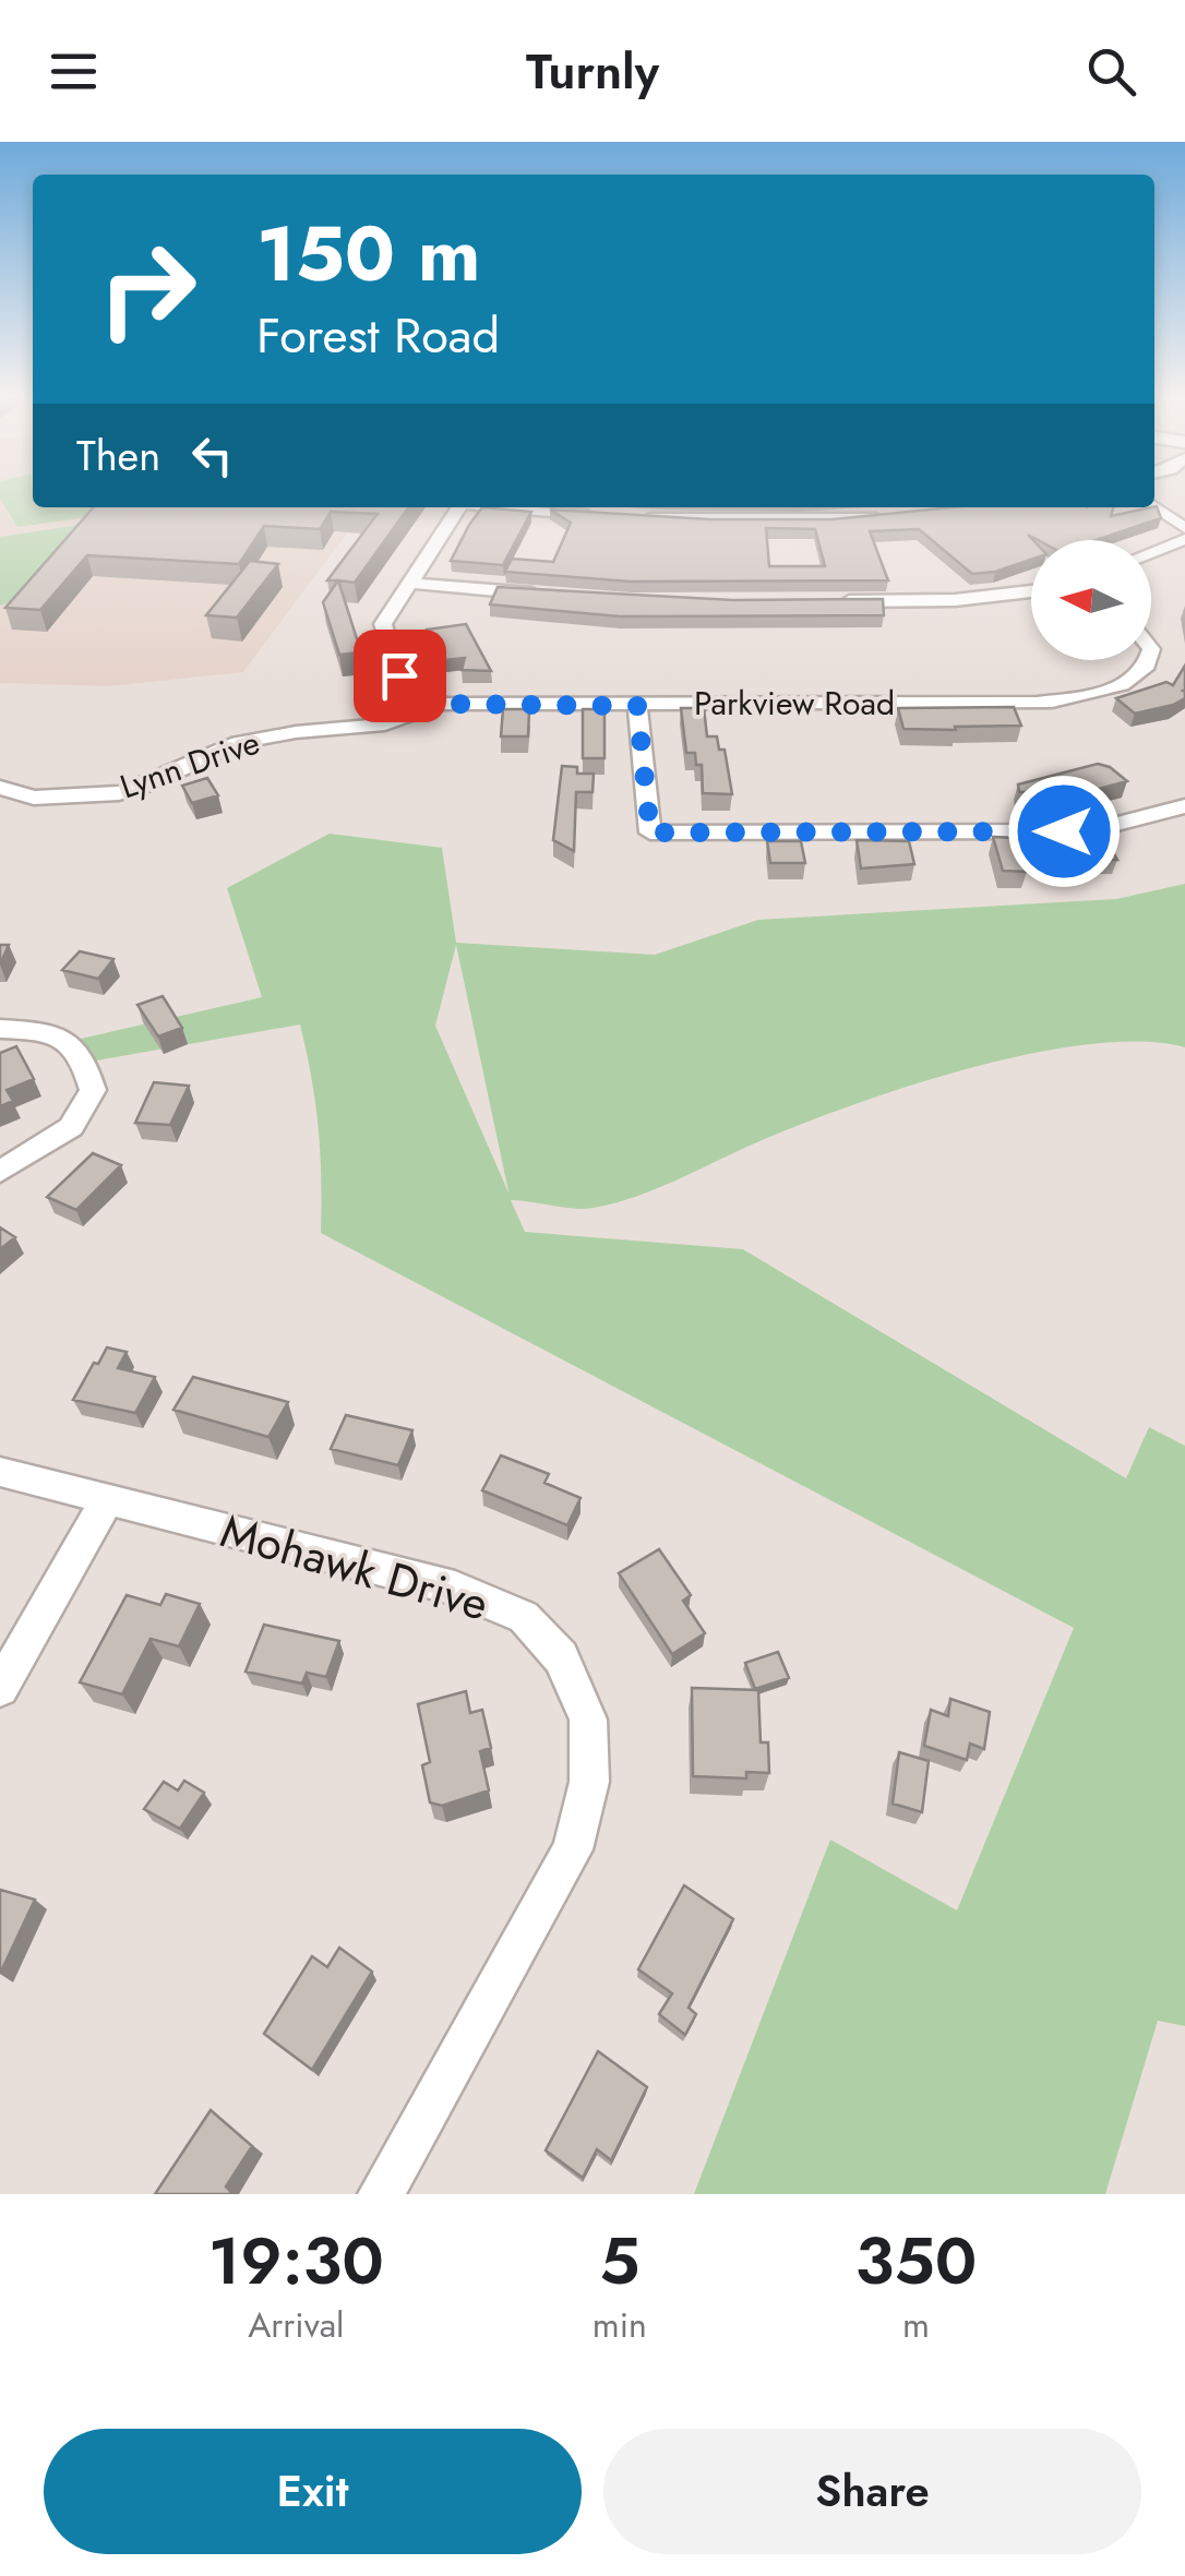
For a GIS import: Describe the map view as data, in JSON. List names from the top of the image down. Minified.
{"streets":{"street":["Parkview Road","Lynn Drive","Mohawk Drive"]},"crossings":[["Parkview Road","Lynn Drive"]],"north":"left","page":{"header":"Turnly","turn":["150 m","Forest Road"],"then":"Then","eta":["19:30","Arrival","5","min","350","m"],"buttons":["Exit","Share"]}}
